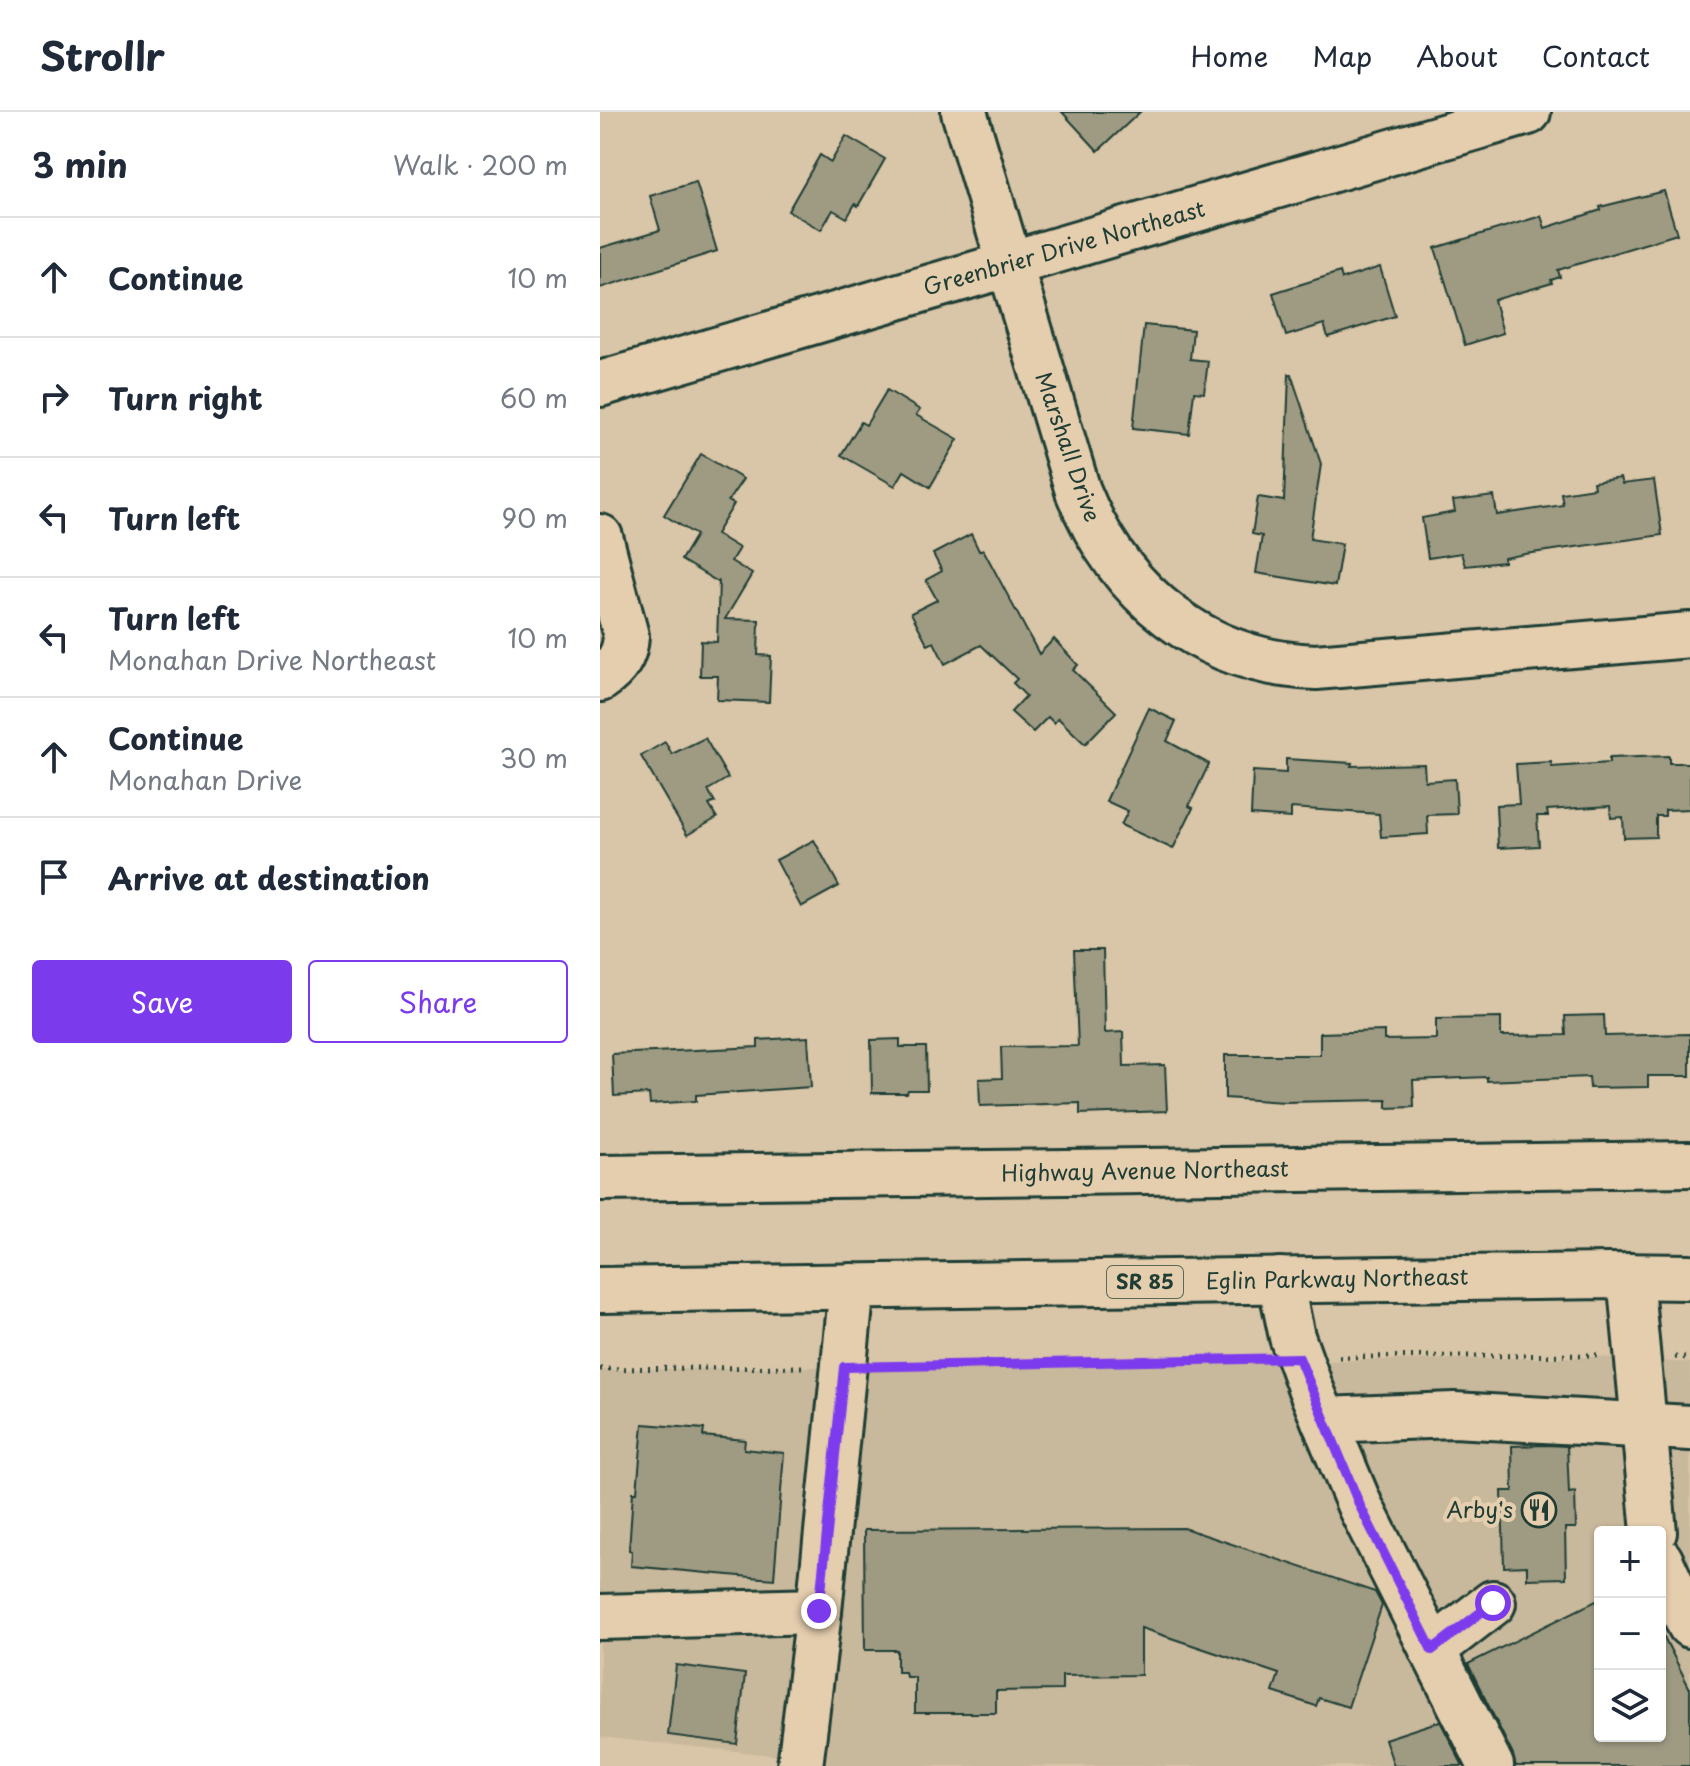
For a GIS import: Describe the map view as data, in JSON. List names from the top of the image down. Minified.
{"streets":{"main road":["Greenbrier Drive Northeast","Marshall Drive","Highway Avenue Northeast","Eglin Parkway Northeast","SR 85"]},"crossings":[["Greenbrier Drive Northeast","Marshall Drive"]],"places":{"restaurant":["Arby's"]},"page":{"header":"Strollr","nav":["Home","Map","About","Contact"],"heading":["3 min","Walk · 200 m"],"list":[["Continue","10 m"],["Turn right","60 m"],["Turn left","90 m"],["Turn left","Monahan Drive Northeast","10 m"],["Continue","Monahan Drive","30 m"],"Arrive at destination"],"buttons":["Save","Share"],"map_buttons":["+","−"]}}
